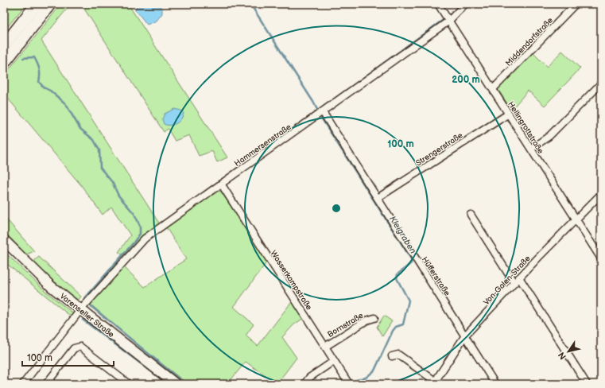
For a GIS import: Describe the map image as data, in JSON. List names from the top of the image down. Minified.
{"streets":{"main road":["Varenseller Straße"],"street":["Middendorfstraße","Hellingrottstraße","Hammersenstraße","Strengerstraße","Hüfferstraße","Wasserkampstraße","Von-Galen-Straße","Bornstraße"]},"crossings":[["Middendorfstraße","Hellingrottstraße"],["Hellingrottstraße","Hammersenstraße"],["Hellingrottstraße","Strengerstraße"],["Hellingrottstraße","Von-Galen-Straße"],["Hammersenstraße","Hüfferstraße"],["Hammersenstraße","Wasserkampstraße"],["Hammersenstraße","Varenseller Straße"],["Strengerstraße","Hüfferstraße"],["Hüfferstraße","Von-Galen-Straße"],["Wasserkampstraße","Bornstraße"]],"water":["Kleigraben"],"scale_bar":"100 m","north":"bottom left","rings":["200 m","100 m"]}
